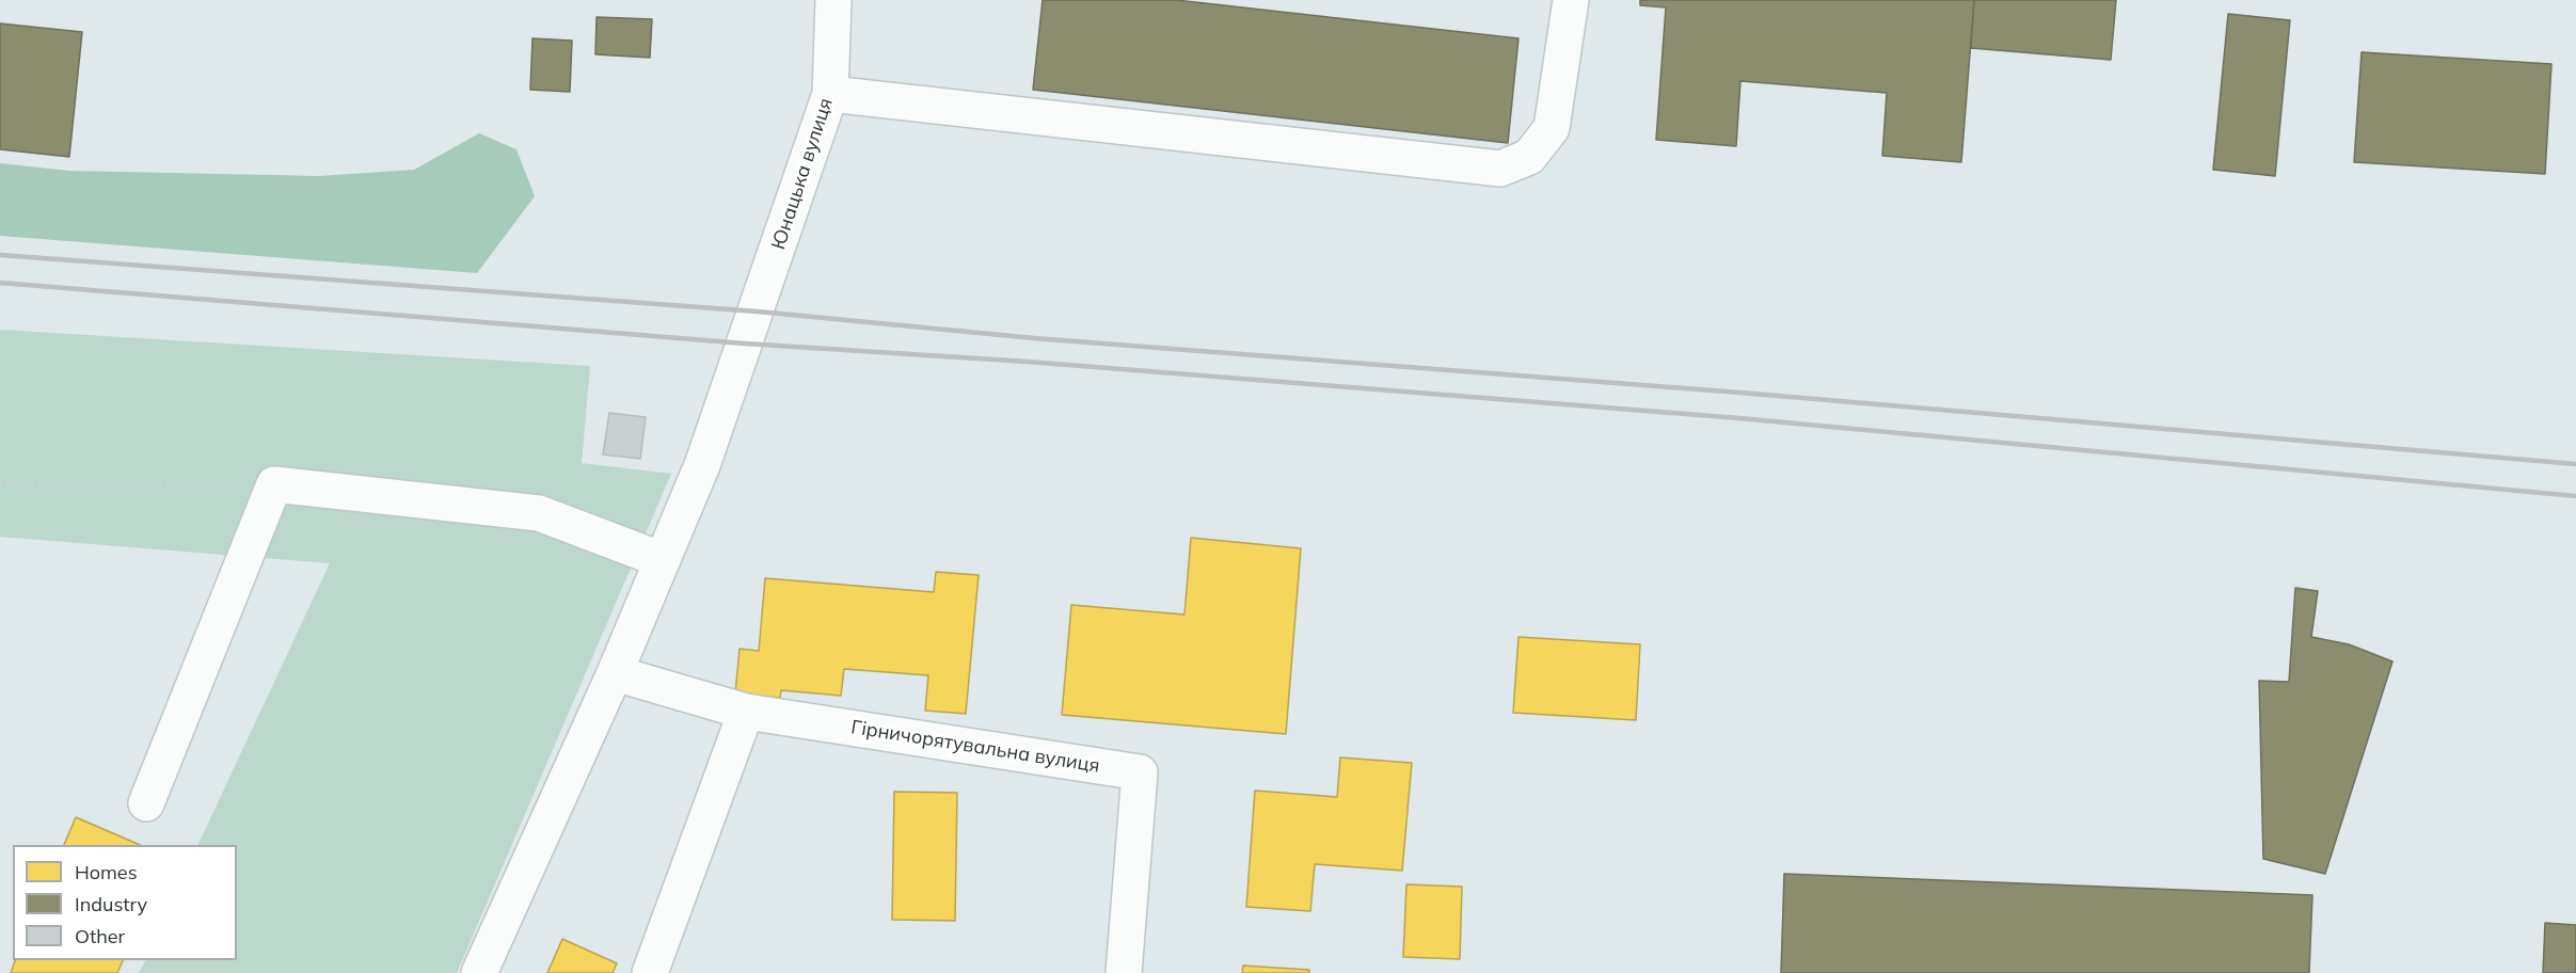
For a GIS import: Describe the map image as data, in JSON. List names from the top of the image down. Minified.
{"streets":{"street":["Юнацька вулиця","Гірничорятувальна вулиця"]},"crossings":[["Юнацька вулиця","Гірничорятувальна вулиця"]],"legend":["Homes","Industry","Other"]}
